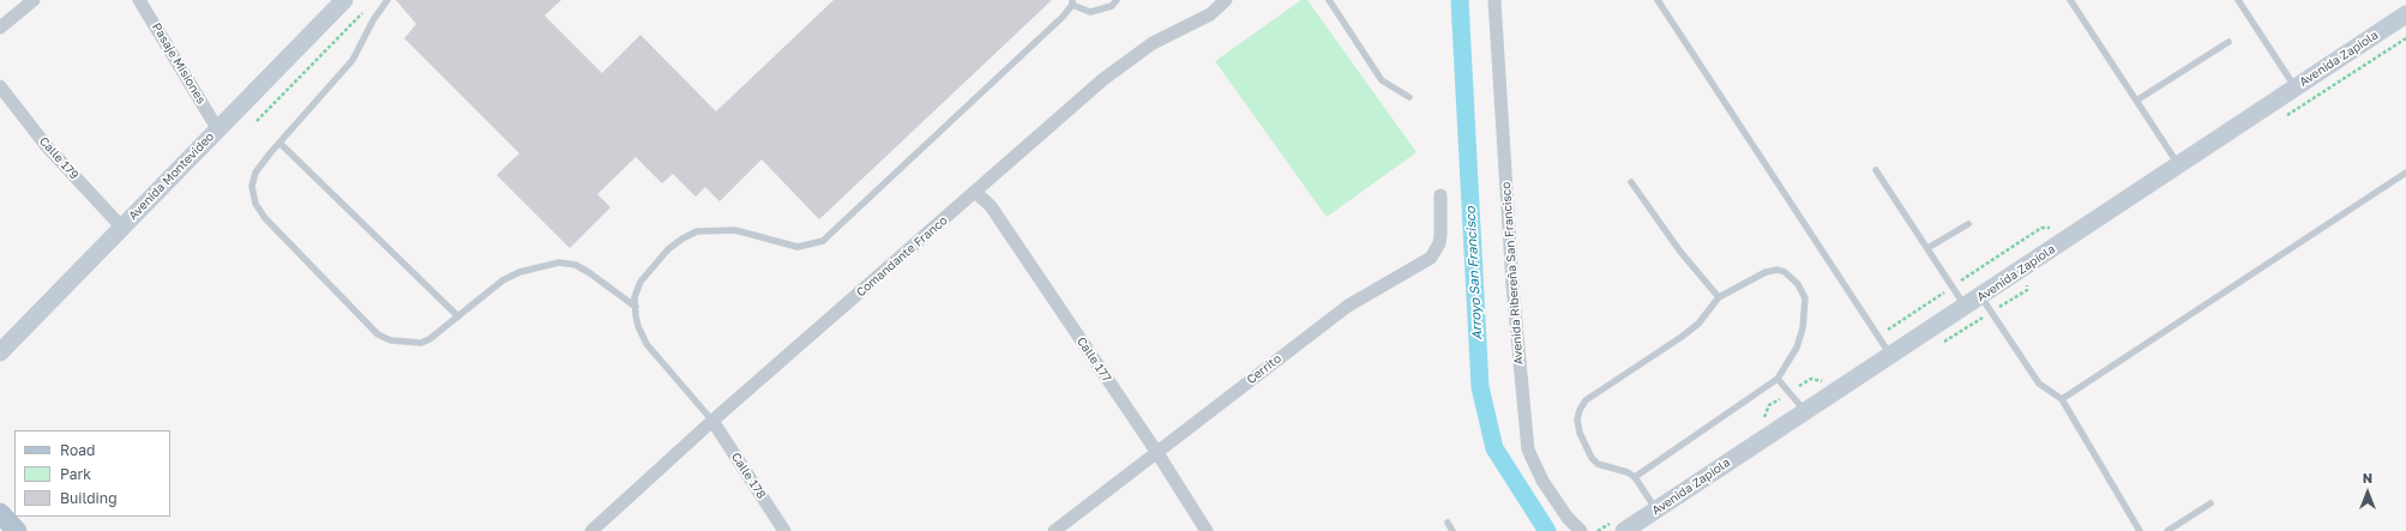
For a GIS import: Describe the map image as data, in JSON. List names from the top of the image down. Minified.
{"streets":{"main road":["Avenida Zapiola","Avenida Montevideo"],"street":["Pasaje Misiones","Calle 179","Comandante Franco","Avenida Ribereña San Francisco","Calle 177","Cerrito","Calle 178"]},"crossings":[["Pasaje Misiones","Avenida Montevideo"],["Calle 179","Avenida Montevideo"],["Comandante Franco","Calle 177"],["Comandante Franco","Calle 178"],["Calle 177","Cerrito"]],"water":["Arroyo San Francisco"],"legend":["Road","Park","Building"],"north":"top"}
